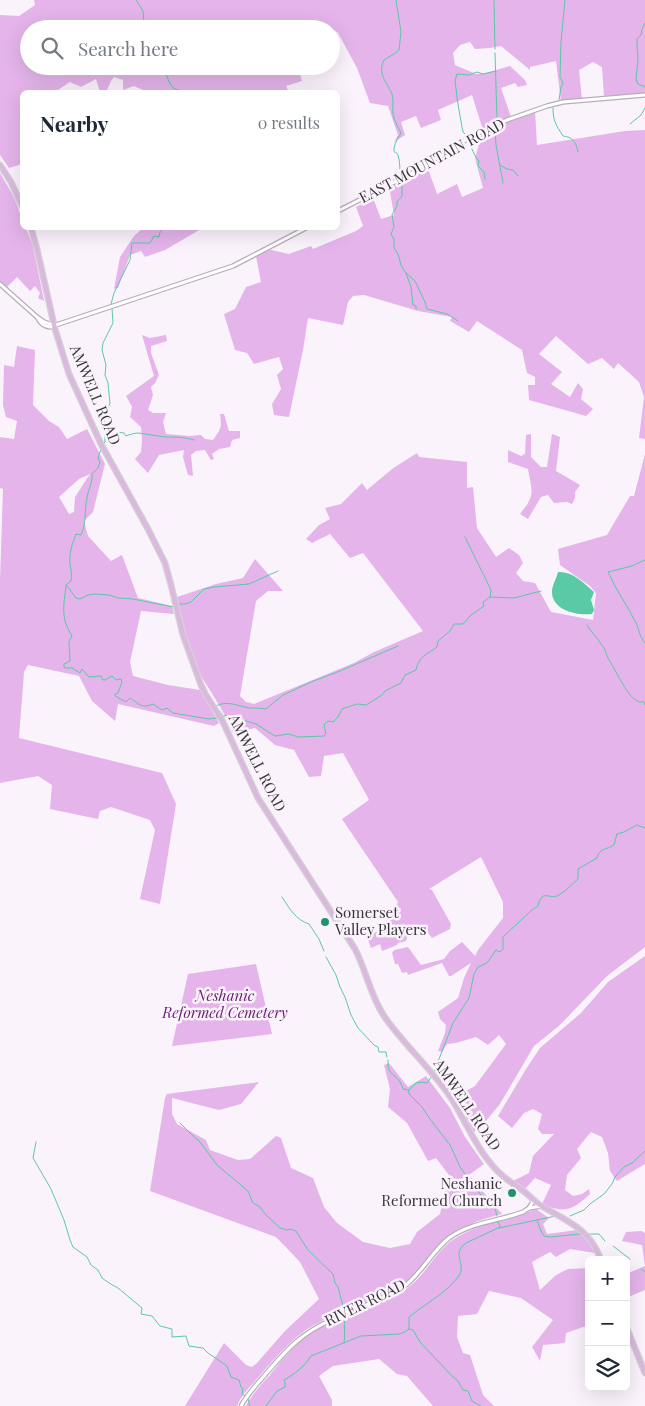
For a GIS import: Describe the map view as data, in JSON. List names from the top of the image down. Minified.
{"streets":{"main road":["AMWELL ROAD"],"street":["EAST MOUNTAIN ROAD","RIVER ROAD"]},"crossings":[["AMWELL ROAD","RIVER ROAD"]],"parks":["Neshanic Reformed Cemetery"],"places":["Somerset Valley Players","Neshanic Reformed Church"],"page":{"search":"Search here","heading":["Nearby","0 results"],"map_buttons":["+","−"]}}
